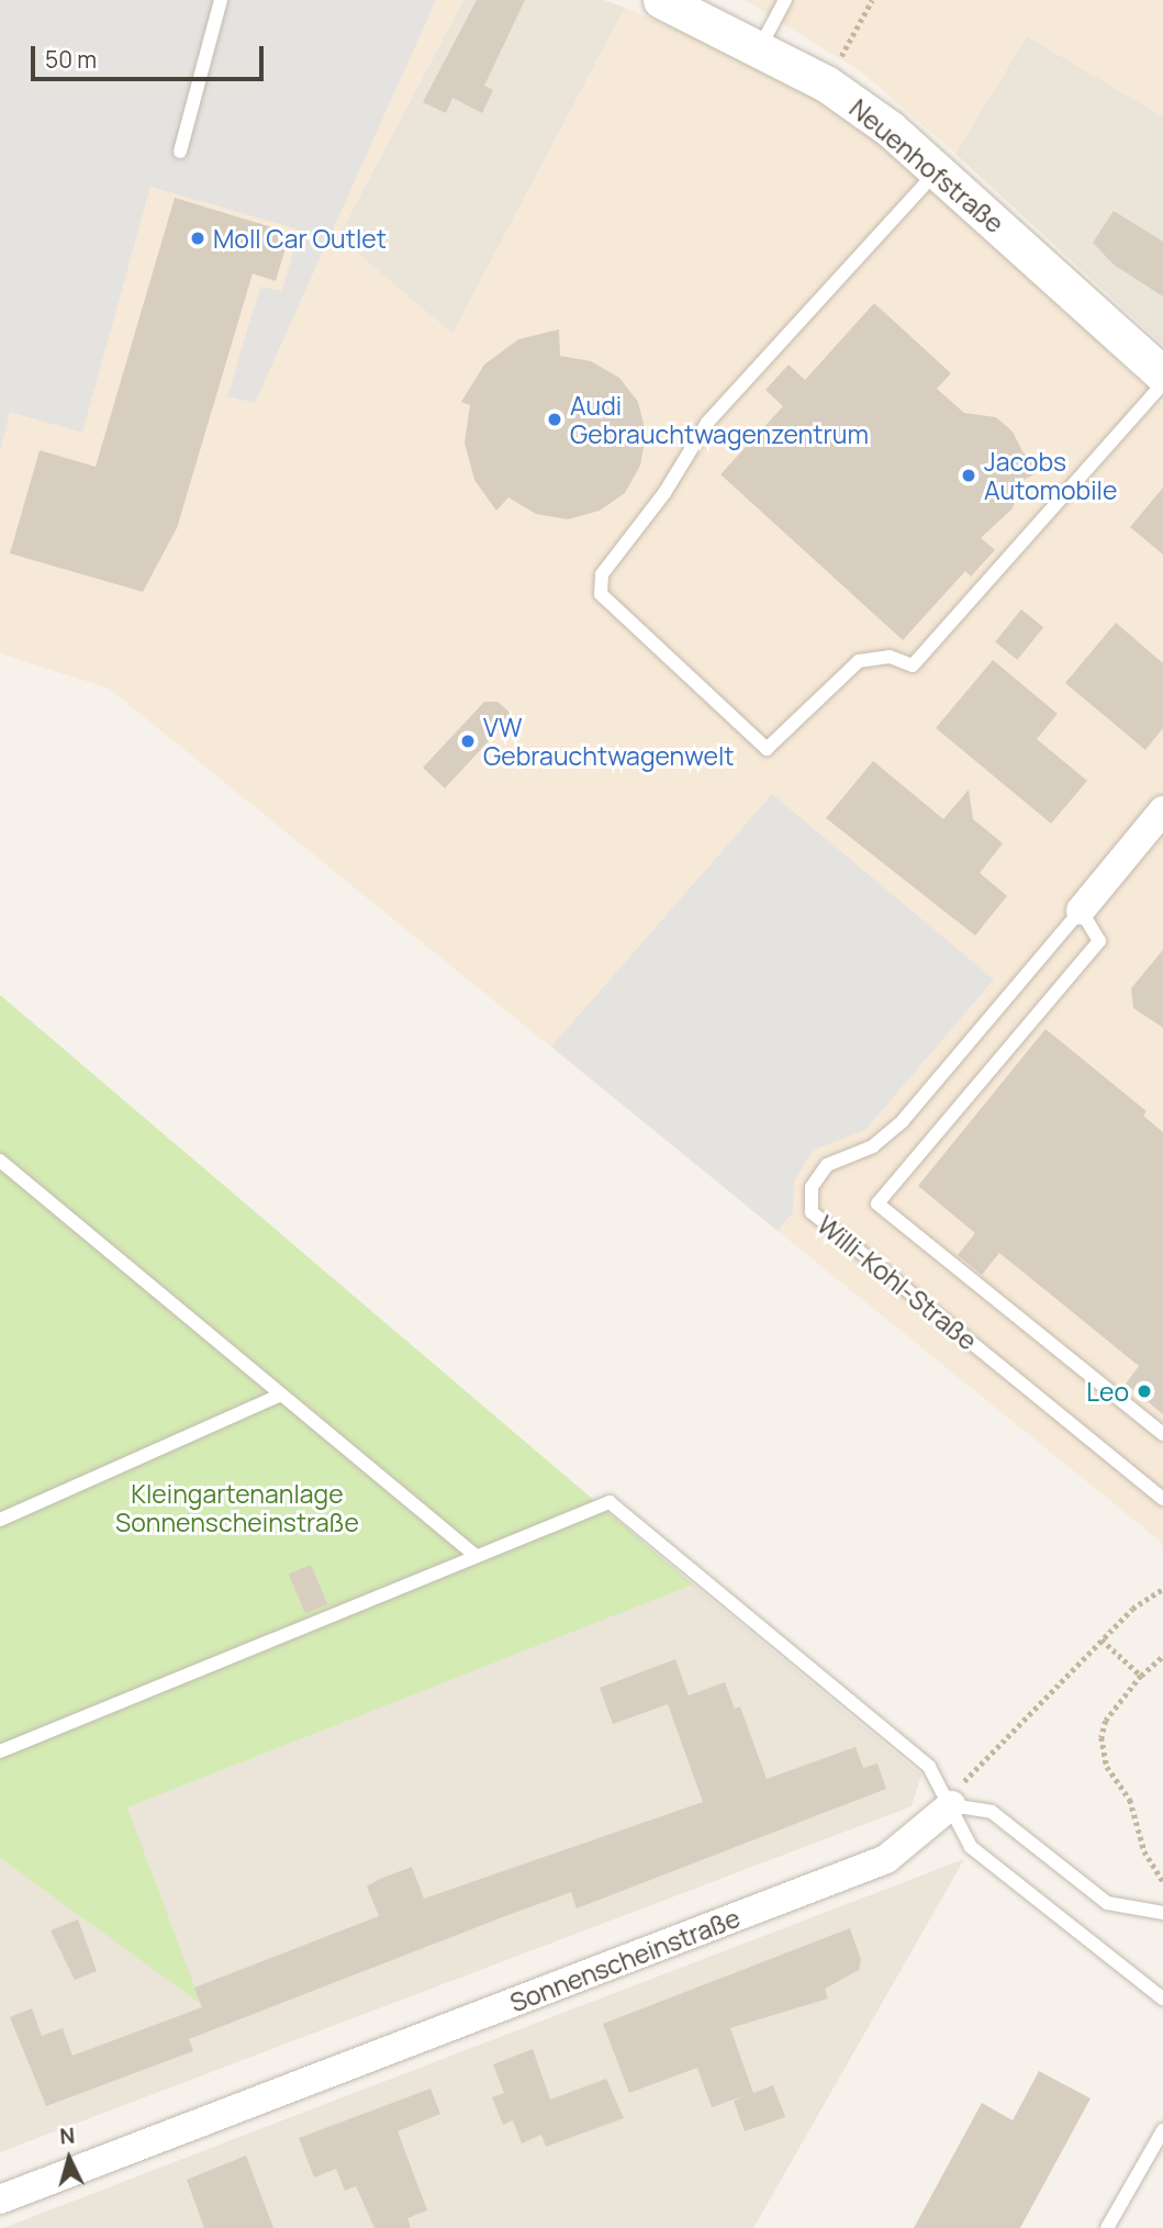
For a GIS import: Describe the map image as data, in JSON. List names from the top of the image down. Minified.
{"streets":{"street":["Neuenhofstraße","Sonnenscheinstraße"],"lane":["Willi-Kohl-Straße"]},"parks":["Kleingartenanlage Sonnenscheinstraße"],"places":["Moll Car Outlet","Audi Gebrauchtwagenzentrum","Jacobs Automobile","VW Gebrauchtwagenwelt","Leo"],"scale_bar":"50 m","north":"top"}
